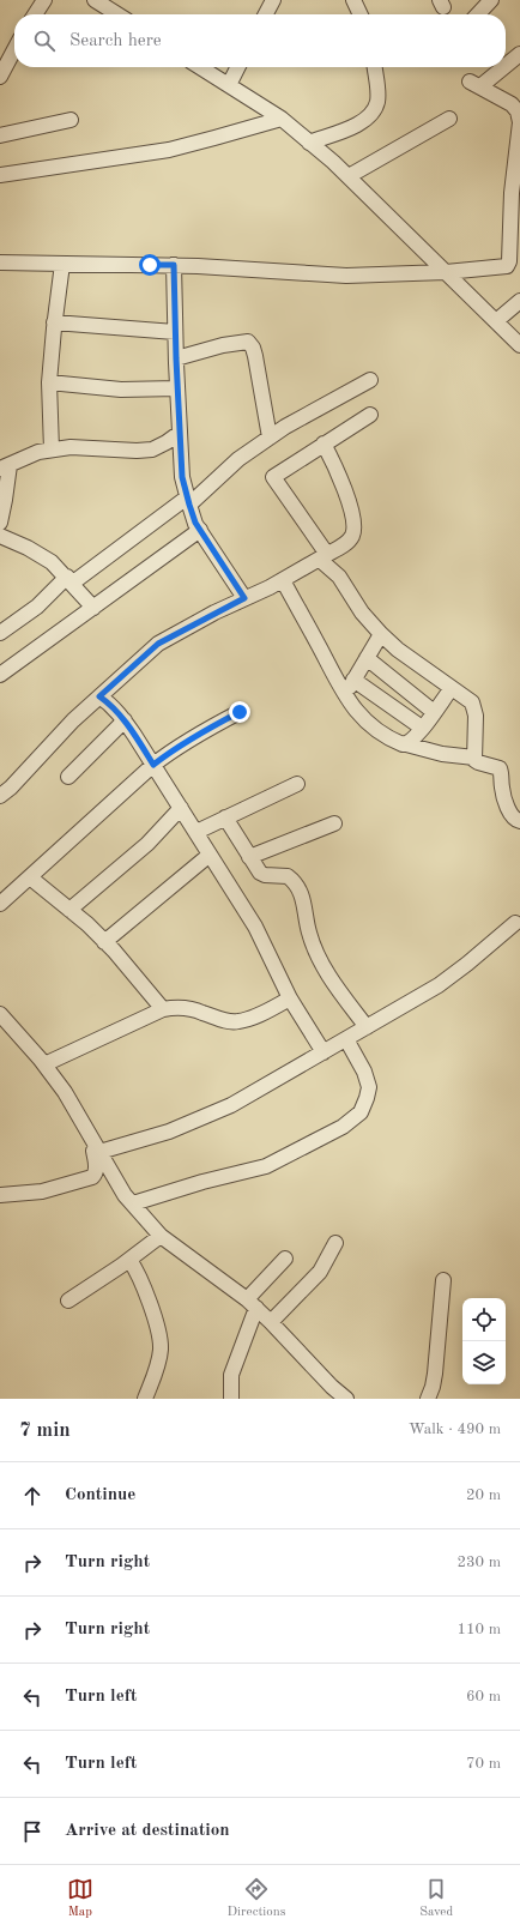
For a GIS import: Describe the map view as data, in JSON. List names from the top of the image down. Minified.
{"page":{"search":"Search here","heading":["7 min","Walk · 490 m"],"list":[["Continue","20 m"],["Turn right","230 m"],["Turn right","110 m"],["Turn left","60 m"],["Turn left","70 m"],"Arrive at destination"],"nav":["Map","Directions","Saved"]}}
